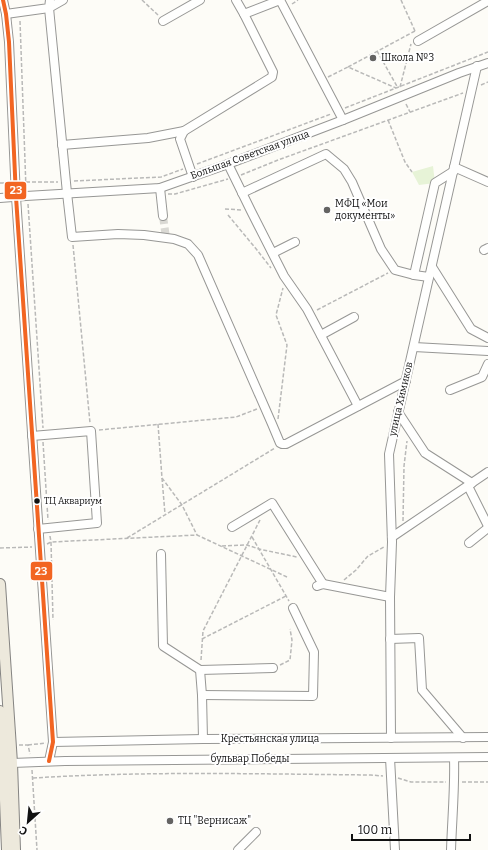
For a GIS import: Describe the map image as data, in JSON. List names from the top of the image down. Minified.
{"streets":{"street":["Большая Советская улица","улица Химиков","Крестьянская улица","бульвар Победы"]},"crossings":[["Большая Советская улица","улица Химиков"],["улица Химиков","Крестьянская улица"]],"places":["Школа №3","МФЦ «Мои документы»","ТЦ Аквариум","ТЦ \"Вернисаж\""],"lines":["transit line 23"],"scale_bar":"100 m","north":"bottom left"}
